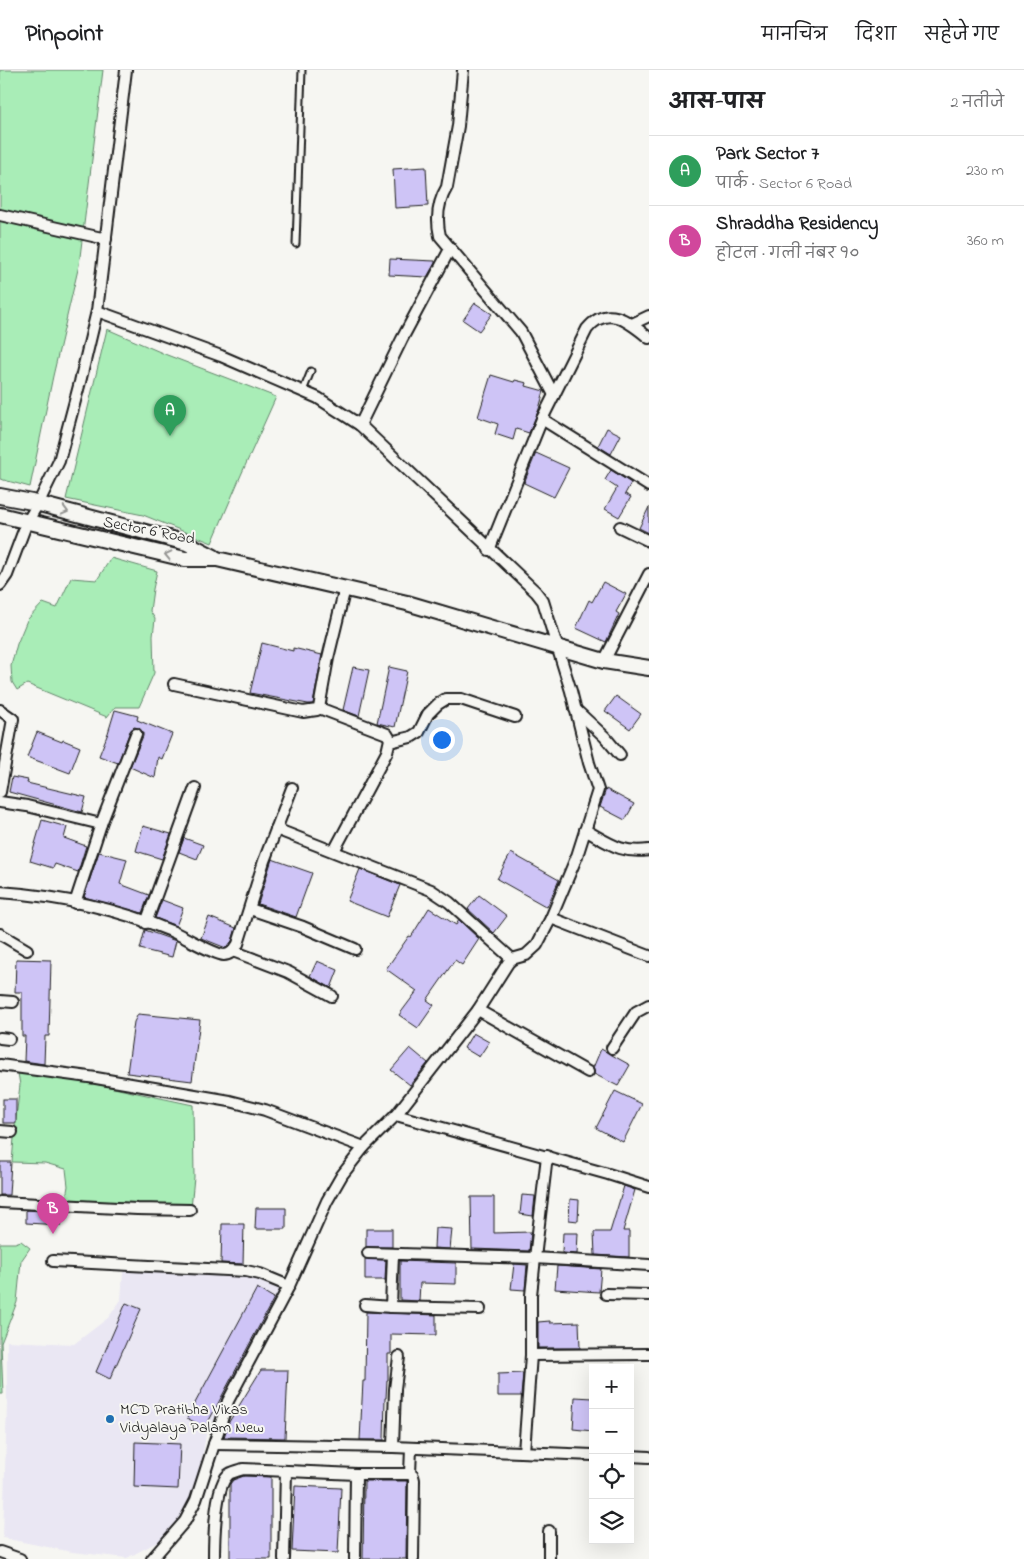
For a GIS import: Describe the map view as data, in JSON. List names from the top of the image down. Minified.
{"streets":{"street":["Sector 6 Road"]},"places":["MCD Pratibha Vikas Vidyalaya Palam New"],"page":{"header":"Pinpoint","nav":["मानचित्र","दिशा","सहेजे गए"],"heading":["आस-पास","2 नतीजे"],"list":[{"mark":"A","name":"Park Sector 7","note":"पार्क · Sector 6 Road","value":"230 m"},{"mark":"B","name":"Shraddha Residency","note":"होटल · गली नंबर १०","value":"360 m"}],"pins":["A","B"],"map_buttons":["+","−"]}}
